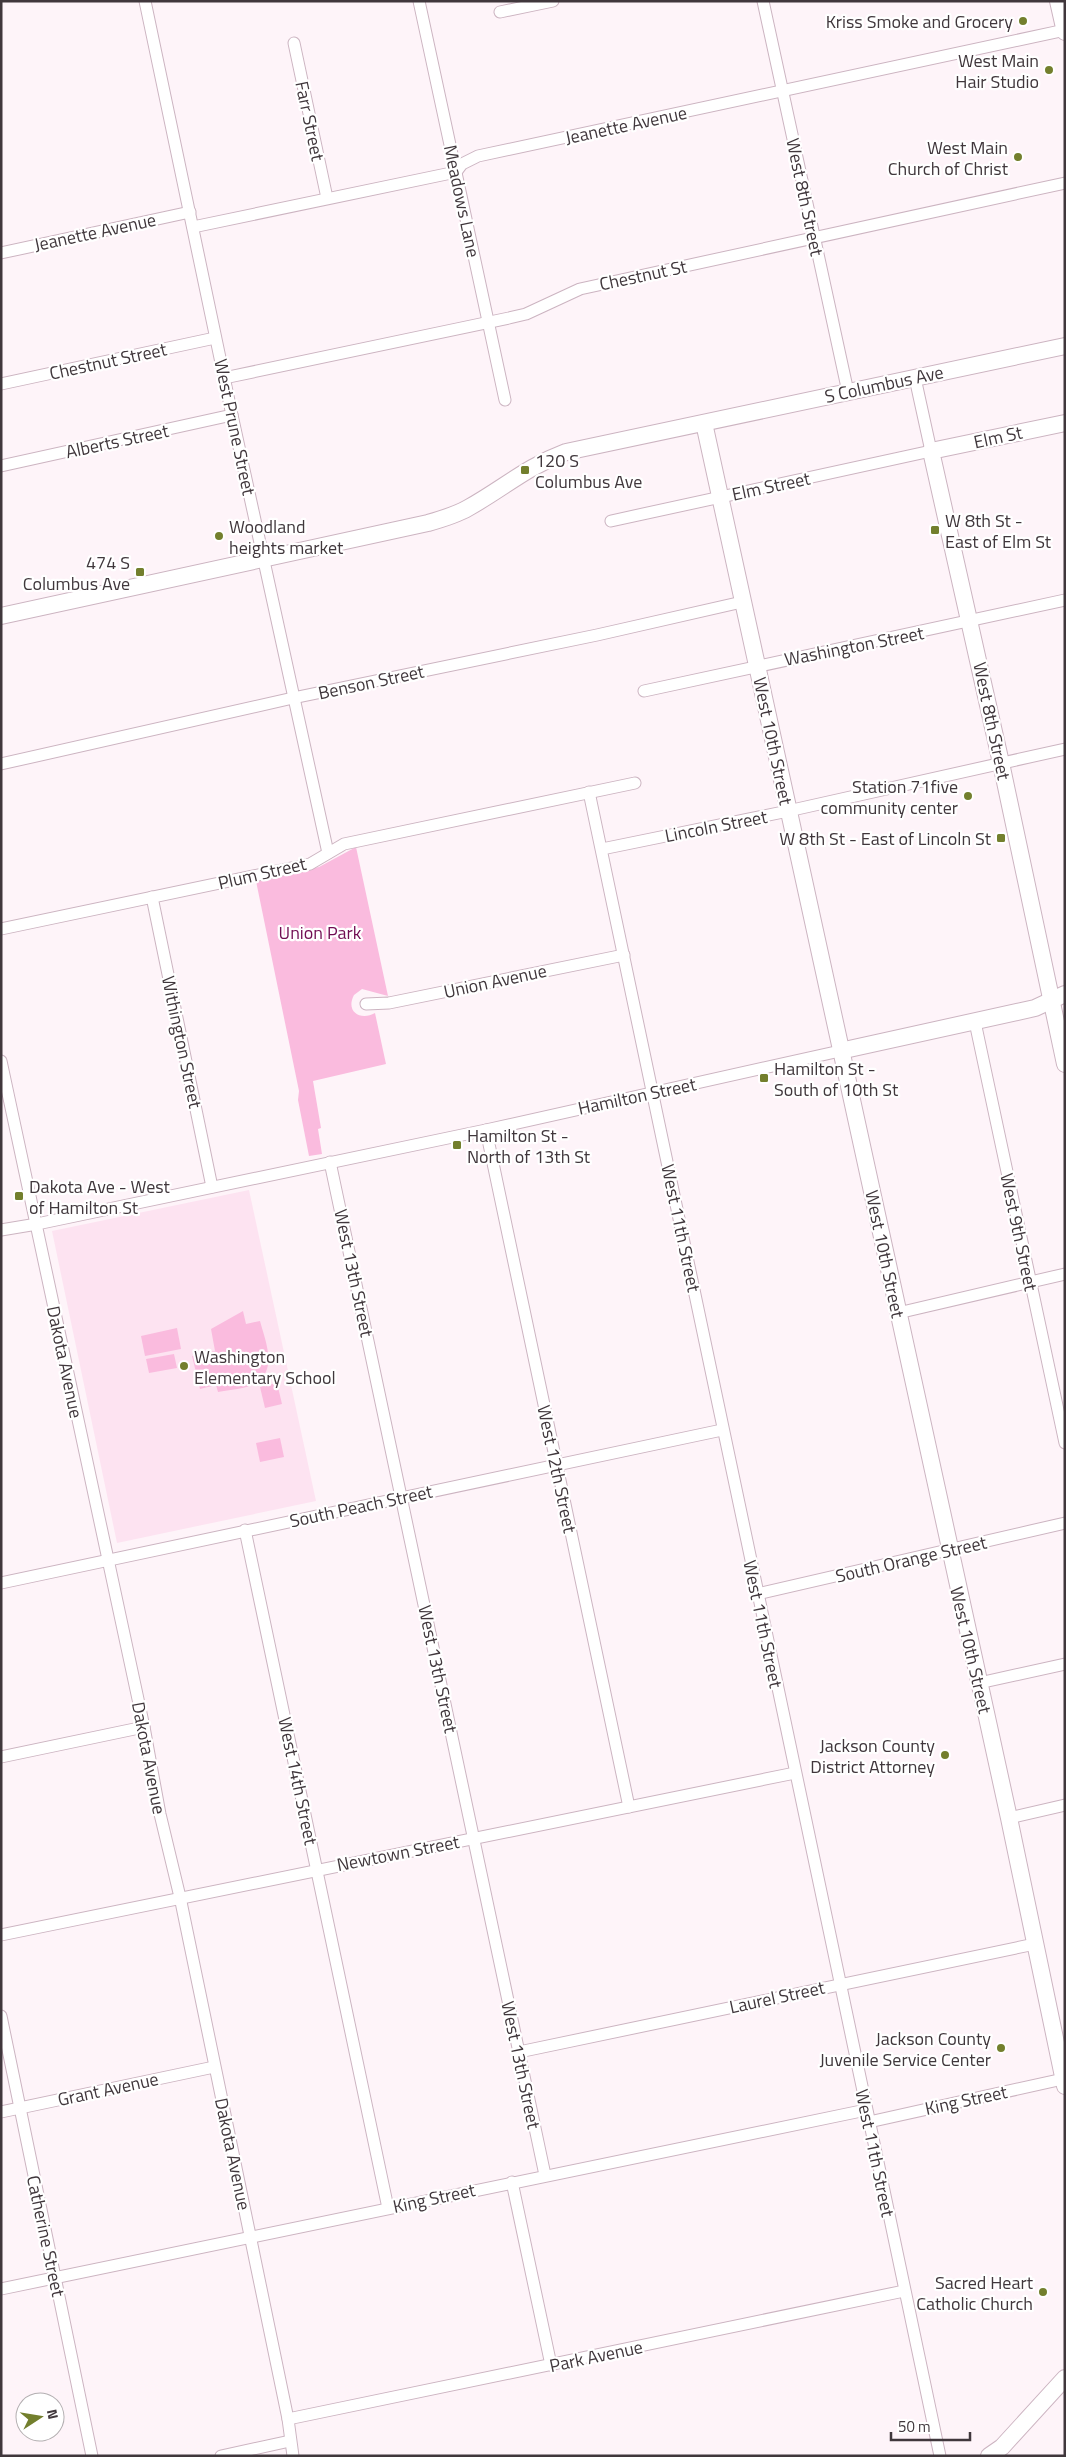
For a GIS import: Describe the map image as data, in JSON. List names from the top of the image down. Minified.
{"streets":{"street":["Farr Street","Jeanette Avenue","West 8th Street","Meadows Lane","Chestnut St","Chestnut Street","S Columbus Ave","West Prune Street","Elm St","Alberts Street","Elm Street","Washington Street","Benson Street","West 10th Street","Lincoln Street","Plum Street","Union Avenue","Withington Street","Hamilton Street","West 11th Street","West 9th Street","West 13th Street","Dakota Avenue","West 12th Street","South Peach Street","South Orange Street","West 14th Street","Newtown Street","Laurel Street","Grant Avenue","King Street","Catherine Street","Park Avenue"]},"crossings":[["Farr Street","Jeanette Avenue"],["Jeanette Avenue","West 8th Street"],["Jeanette Avenue","Meadows Lane"],["Jeanette Avenue","West Prune Street"],["West 8th Street","Chestnut St"],["West 8th Street","S Columbus Ave"],["West 8th Street","Elm St"],["West 8th Street","Elm Street"],["West 8th Street","Washington Street"],["West 8th Street","Lincoln Street"],["West 8th Street","Hamilton Street"],["Meadows Lane","Chestnut St"],["Chestnut St","West Prune Street"],["Chestnut Street","West Prune Street"],["S Columbus Ave","West Prune Street"],["S Columbus Ave","West 10th Street"],["West Prune Street","Alberts Street"],["West Prune Street","Benson Street"],["West Prune Street","Plum Street"],["Elm St","Elm Street"],["Elm Street","West 10th Street"],["Washington Street","West 10th Street"],["Benson Street","West 10th Street"],["West 10th Street","Lincoln Street"],["West 10th Street","Hamilton Street"],["West 10th Street","South Orange Street"],["West 10th Street","Laurel Street"],["West 10th Street","King Street"],["Lincoln Street","West 11th Street"],["Plum Street","Withington Street"],["Plum Street","West 11th Street"],["Union Avenue","West 11th Street"],["Withington Street","Hamilton Street"],["Hamilton Street","West 11th Street"],["Hamilton Street","West 9th Street"],["Hamilton Street","West 13th Street"],["Hamilton Street","Dakota Avenue"],["Hamilton Street","West 12th Street"],["West 11th Street","South Peach Street"],["West 11th Street","South Orange Street"],["West 11th Street","Newtown Street"],["West 11th Street","Laurel Street"],["West 11th Street","King Street"],["West 11th Street","Park Avenue"],["West 13th Street","South Peach Street"],["West 13th Street","Newtown Street"],["West 13th Street","Laurel Street"],["West 13th Street","King Street"],["Dakota Avenue","South Peach Street"],["Dakota Avenue","Newtown Street"],["Dakota Avenue","Grant Avenue"],["Dakota Avenue","King Street"],["Dakota Avenue","Park Avenue"],["West 12th Street","South Peach Street"],["West 12th Street","Newtown Street"],["South Peach Street","West 14th Street"],["West 14th Street","Newtown Street"],["West 14th Street","King Street"],["Grant Avenue","Catherine Street"],["King Street","Catherine Street"]],"parks":["Union Park"],"places":{"other":["Kriss Smoke and Grocery","West Main Hair Studio","West Main Church of Christ","Woodland heights market","Station 71five community center","Washington Elementary School","Jackson County District Attorney","Jackson County Juvenile Service Center","Sacred Heart Catholic Church"],"transit":["120 S Columbus Ave","W 8th St - East of Elm St","474 S Columbus Ave","W 8th St - East of Lincoln St","Hamilton St - South of 10th St","Hamilton St - North of 13th St","Dakota Ave - West of Hamilton St"]},"scale_bar":"50 m","north":"right"}
